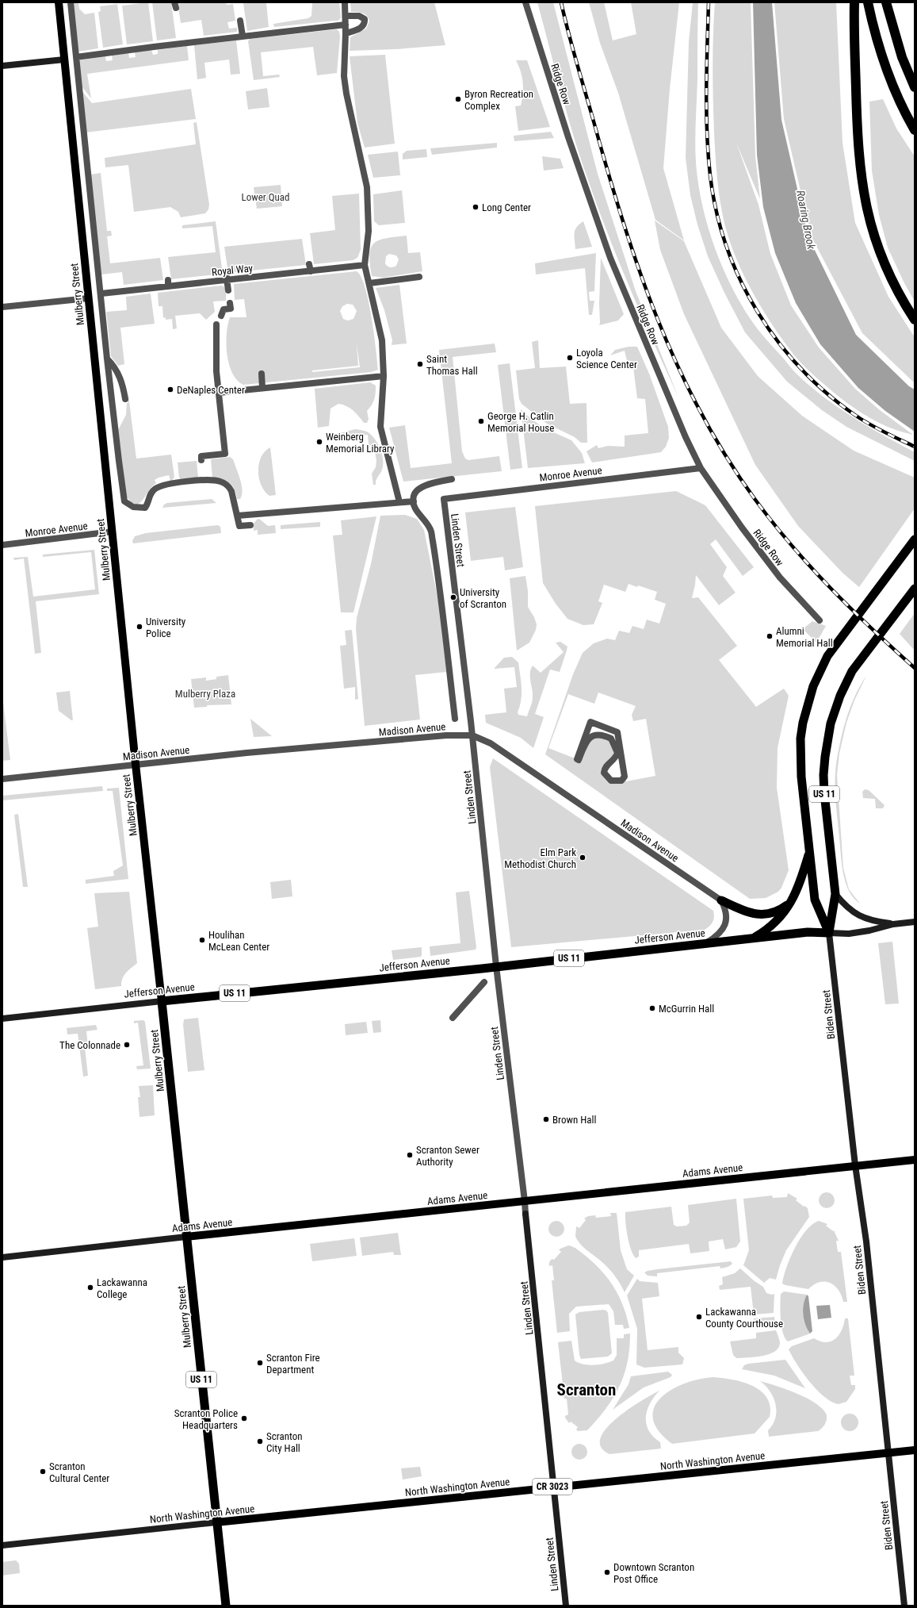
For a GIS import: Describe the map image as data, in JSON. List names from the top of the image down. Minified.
{"streets":{"highway":["Mulberry Street","US 11","Jefferson Avenue"],"main road":["Linden Street","Biden Street","Adams Avenue","North Washington Avenue","CR 3023"],"street":["Ridge Row","Royal Way","Monroe Avenue","Madison Avenue"]},"crossings":[["Ridge Row","Monroe Avenue"],["Mulberry Street","Monroe Avenue"],["Mulberry Street","Madison Avenue"],["Mulberry Street","Jefferson Avenue"],["Mulberry Street","Adams Avenue"],["Mulberry Street","North Washington Avenue"],["Monroe Avenue","Linden Street"],["Linden Street","Madison Avenue"],["Linden Street","Jefferson Avenue"],["Linden Street","Adams Avenue"],["Linden Street","North Washington Avenue"],["US 11","Jefferson Avenue"],["US 11","Biden Street"],["Jefferson Avenue","Biden Street"],["Biden Street","Adams Avenue"],["Biden Street","North Washington Avenue"]],"districts":["Scranton"],"water":["Roaring Brook"],"parks":["Lower Quad","Mulberry Plaza"],"places":["Byron Recreation Complex","Long Center","Loyola Science Center","Saint Thomas Hall","DeNaples Center","George H. Catlin Memorial House","Weinberg Memorial Library","University of Scranton","University Police","Alumni Memorial Hall","Elm Park Methodist Church","Houlihan McLean Center","McGurrin Hall","The Colonnade","Brown Hall","Scranton Sewer Authority","Lackawanna College","Lackawanna County Courthouse","Scranton Fire Department","Scranton Police Headquarters","Scranton City Hall","Scranton Cultural Center","Downtown Scranton Post Office"]}
